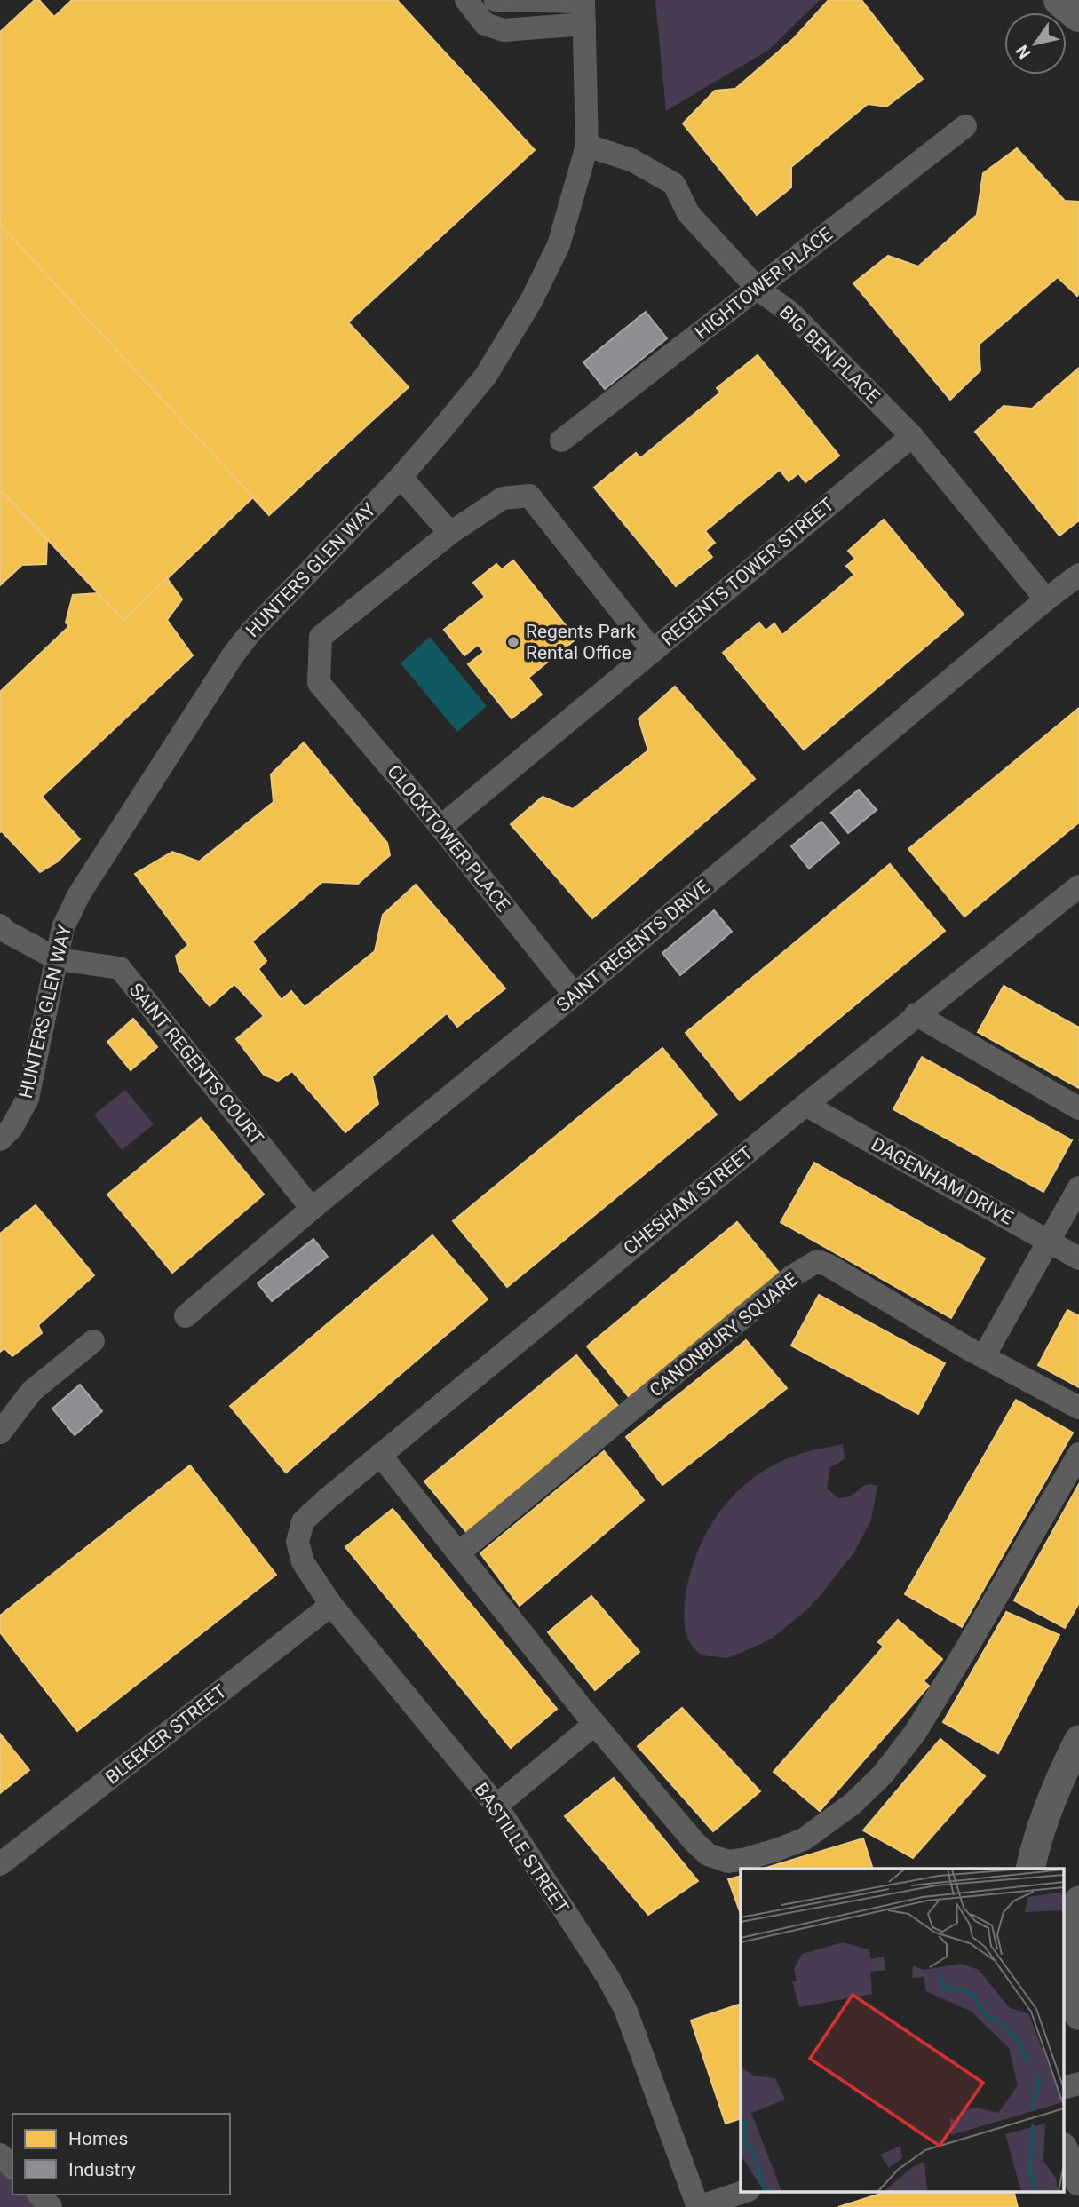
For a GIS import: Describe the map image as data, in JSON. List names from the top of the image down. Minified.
{"streets":{"street":["HIGHTOWER PLACE","BIG BEN PLACE","HUNTERS GLEN WAY","REGENTS TOWER STREET","CLOCKTOWER PLACE","SAINT REGENTS DRIVE","SAINT REGENTS COURT","DAGENHAM DRIVE","CHESHAM STREET","CANONBURY SQUARE","BLEEKER STREET","BASTILLE STREET"]},"crossings":[["HIGHTOWER PLACE","BIG BEN PLACE"],["BIG BEN PLACE","HUNTERS GLEN WAY"],["BIG BEN PLACE","REGENTS TOWER STREET"],["BIG BEN PLACE","SAINT REGENTS DRIVE"],["HUNTERS GLEN WAY","SAINT REGENTS COURT"],["REGENTS TOWER STREET","CLOCKTOWER PLACE"],["CLOCKTOWER PLACE","SAINT REGENTS DRIVE"],["SAINT REGENTS DRIVE","SAINT REGENTS COURT"],["DAGENHAM DRIVE","CHESHAM STREET"],["CHESHAM STREET","BASTILLE STREET"],["BLEEKER STREET","BASTILLE STREET"]],"places":["Regents Park Rental Office"],"legend":["Homes","Industry"],"north":"bottom left"}
